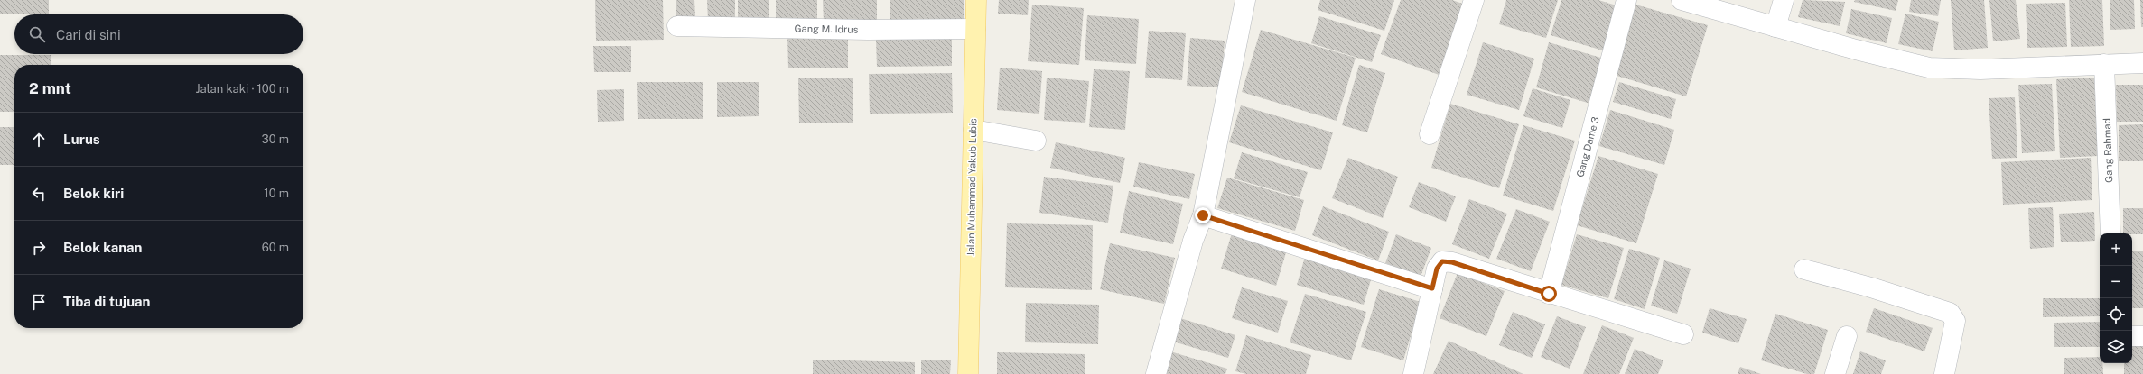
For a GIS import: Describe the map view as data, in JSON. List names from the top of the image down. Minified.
{"streets":{"main road":["Jalan Muhammad Yakub Lubis"],"street":["Gang M. Idrus","Gang Dame 3","Gang Rahmad"]},"crossings":[["Gang M. Idrus","Jalan Muhammad Yakub Lubis"]],"page":{"search":"Cari di sini","heading":["2 mnt","Jalan kaki · 100 m"],"list":[["Lurus","30 m"],["Belok kiri","10 m"],["Belok kanan","60 m"],"Tiba di tujuan"],"map_buttons":["+","−"]}}
